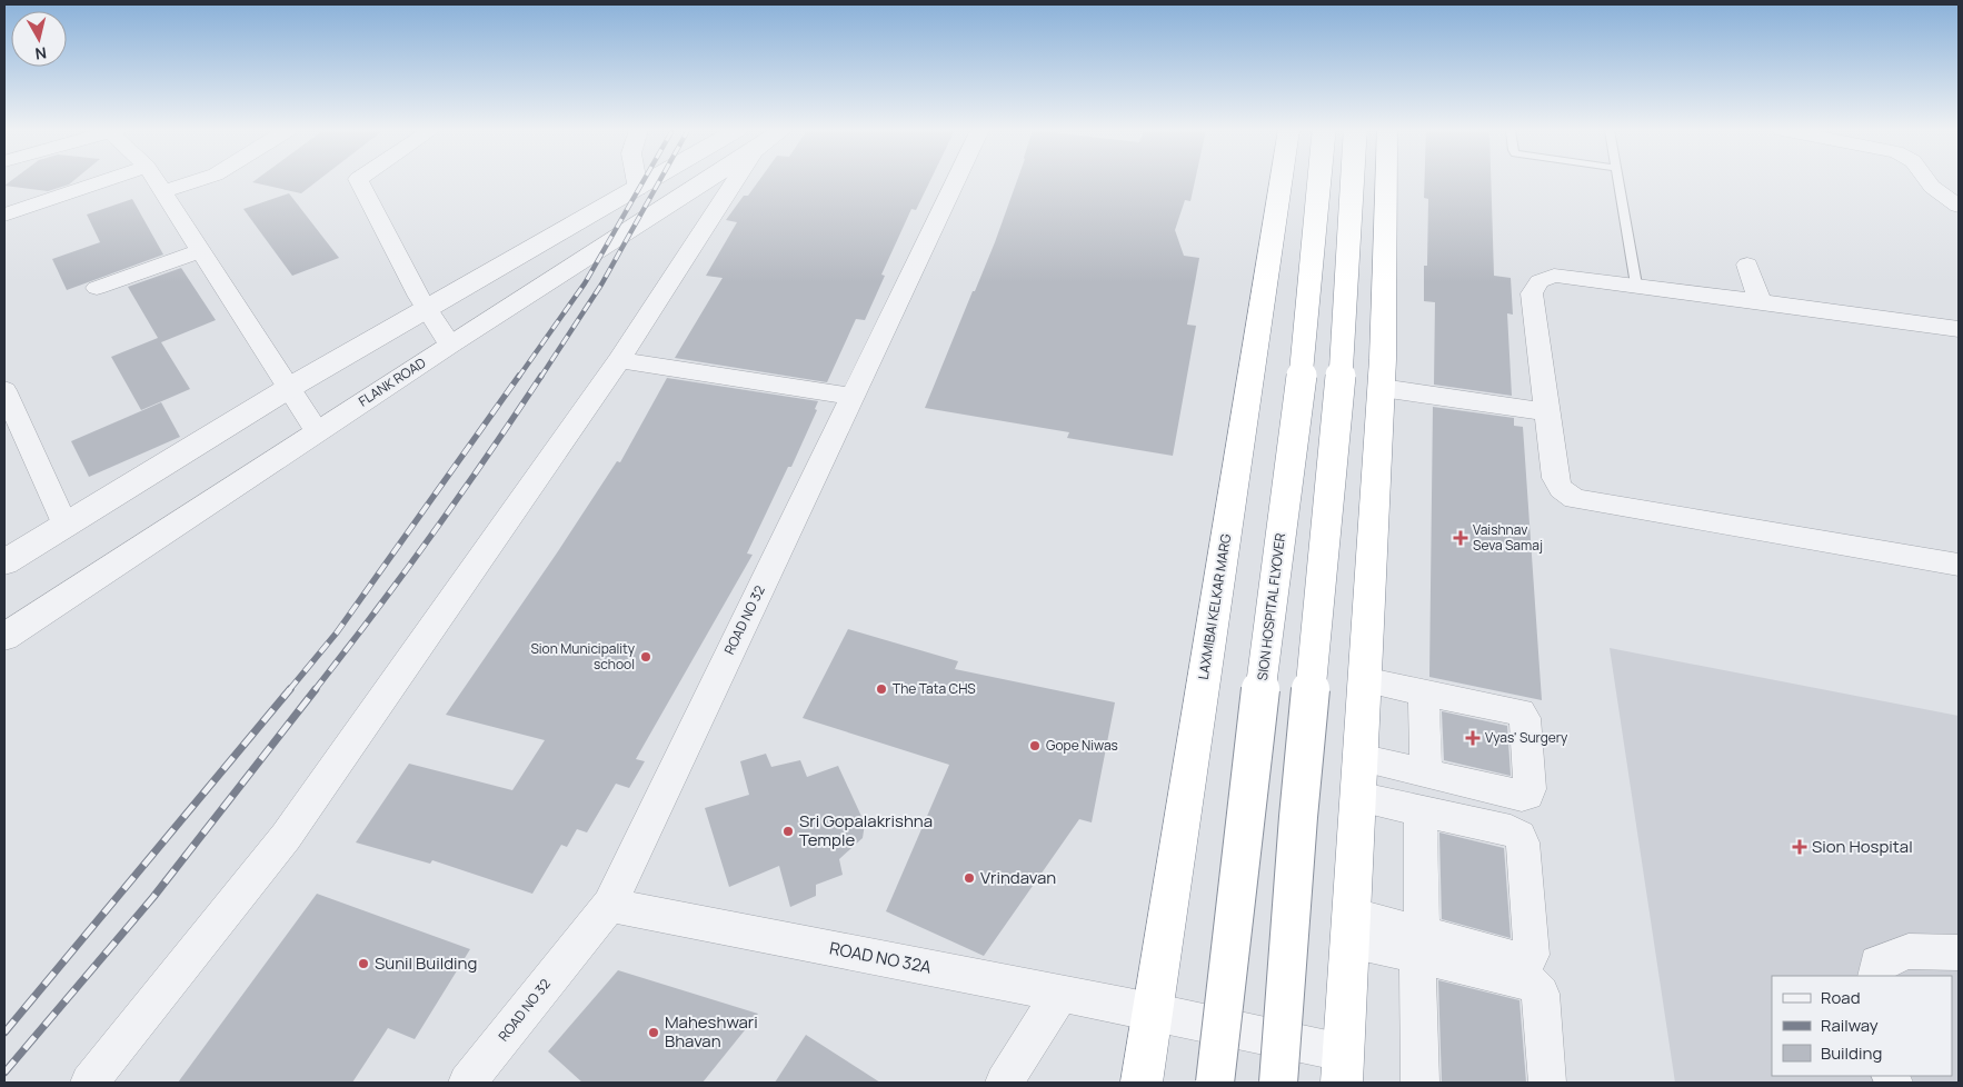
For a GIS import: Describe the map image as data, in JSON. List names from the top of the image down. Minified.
{"streets":{"highway":["LAXMIBAI KELKAR MARG","SION HOSPITAL FLYOVER"],"street":["FLANK ROAD","ROAD NO 32","ROAD NO 32A"]},"crossings":[["LAXMIBAI KELKAR MARG","ROAD NO 32A"],["ROAD NO 32","ROAD NO 32A"]],"places":{"health":["Vaishnav Seva Samaj","Vyas' Surgery","Sion Hospital"],"other":["Sion Municipality school","The Tata CHS","Gope Niwas","Sri Gopalakrishna Temple","Vrindavan","Sunil Building","Maheshwari Bhavan"]},"legend":["Road","Railway","Building"],"north":"bottom"}
